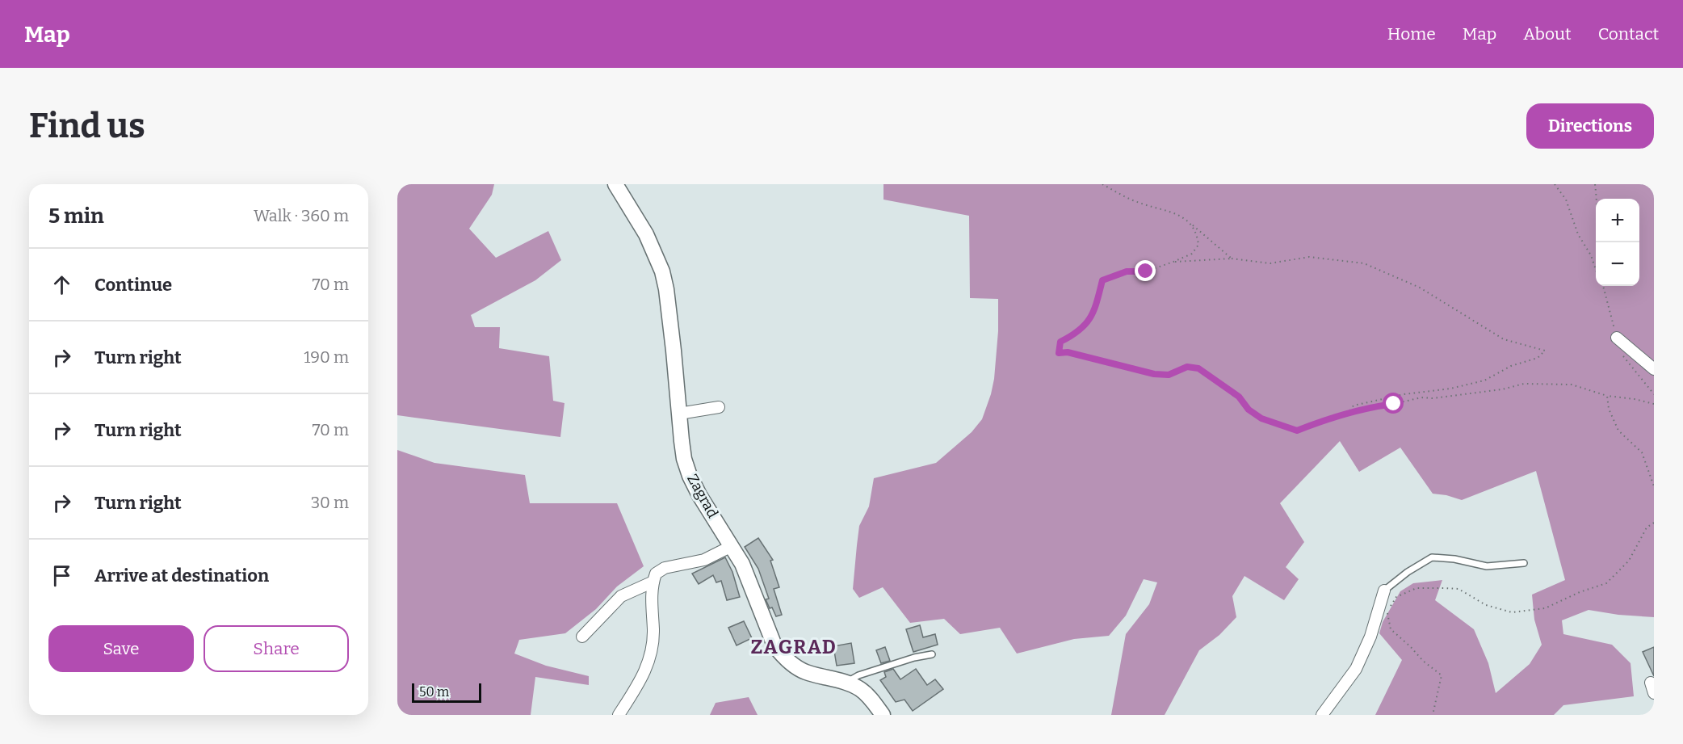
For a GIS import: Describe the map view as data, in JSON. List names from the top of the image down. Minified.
{"streets":{"main road":["Zagrad"]},"districts":["ZAGRAD"],"scale_bar":"50 m","page":{"header":"Map","nav":["Home","Map","About","Contact"],"buttons":["Directions",["Save","Share"]],"title":"Find us","heading":["5 min","Walk · 360 m"],"map_buttons":["+","−"],"list":[["Continue","70 m"],["Turn right","190 m"],["Turn right","70 m"],["Turn right","30 m"],"Arrive at destination"],"scale":"50 m"}}
